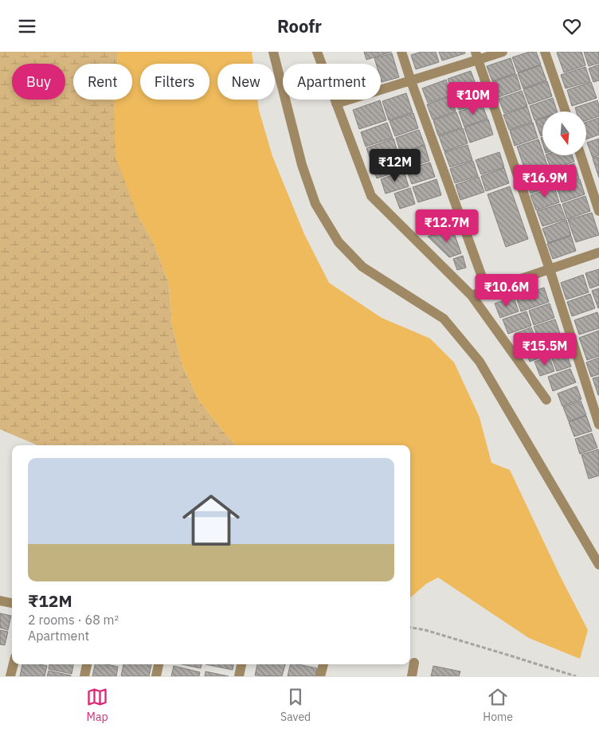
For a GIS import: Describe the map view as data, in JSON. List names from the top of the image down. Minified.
{"north":"bottom","page":{"header":"Roofr","chip":["Buy","Rent","Filters","New","Apartment"],"price":["₹10M","₹12M","₹16.9M","₹12.7M","₹10.6M","₹15.5M"],"list":[{"name":"₹12M","note":"2 rooms · 68 m² · Apartment"}],"tabs":["Map","Saved","Home"]}}
